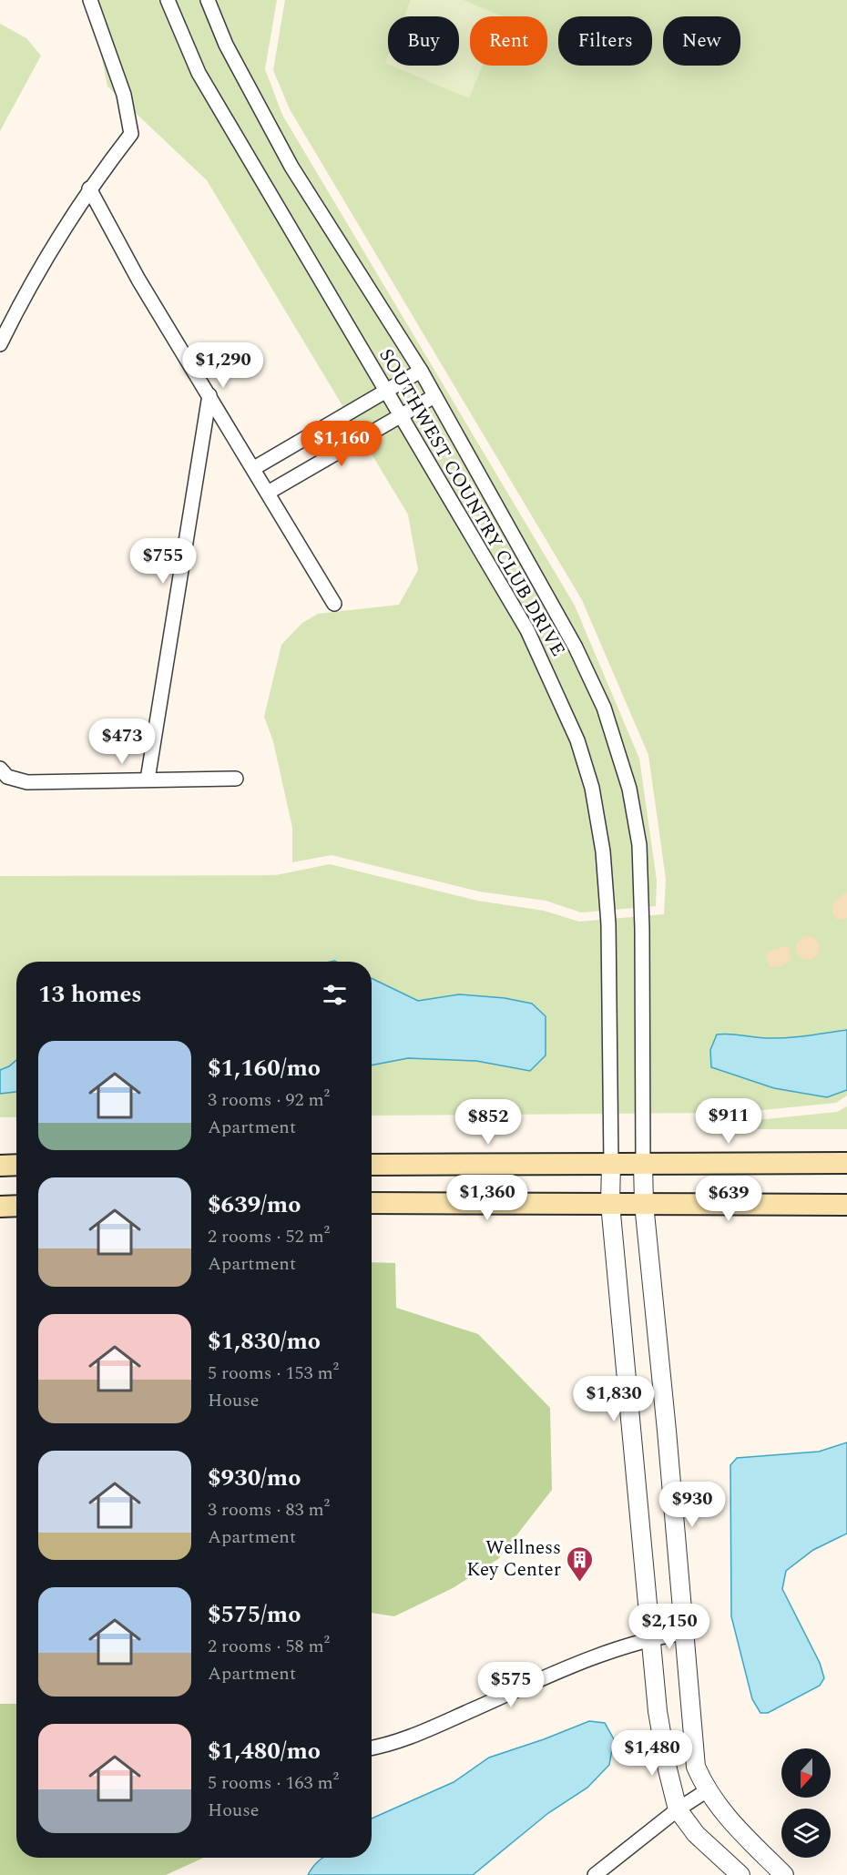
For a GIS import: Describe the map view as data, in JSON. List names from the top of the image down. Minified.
{"streets":{"street":["SOUTHWEST COUNTRY CLUB DRIVE"]},"places":{"building":["Wellness Key Center"]},"north":"bottom","page":{"chip":["Buy","Rent","Filters","New"],"price":["$1,290","$1,160","$755","$473","$911","$852","$1,360","$639","$1,830","$930","$2,150","$575","$1,480"],"heading":"13 homes","list":[{"name":"$1,160/mo","note":"3 rooms · 92 m² · Apartment"},{"name":"$639/mo","note":"2 rooms · 52 m² · Apartment"},{"name":"$1,830/mo","note":"5 rooms · 153 m² · House"},{"name":"$930/mo","note":"3 rooms · 83 m² · Apartment"},{"name":"$575/mo","note":"2 rooms · 58 m² · Apartment"},{"name":"$1,480/mo","note":"5 rooms · 163 m² · House"}]}}
